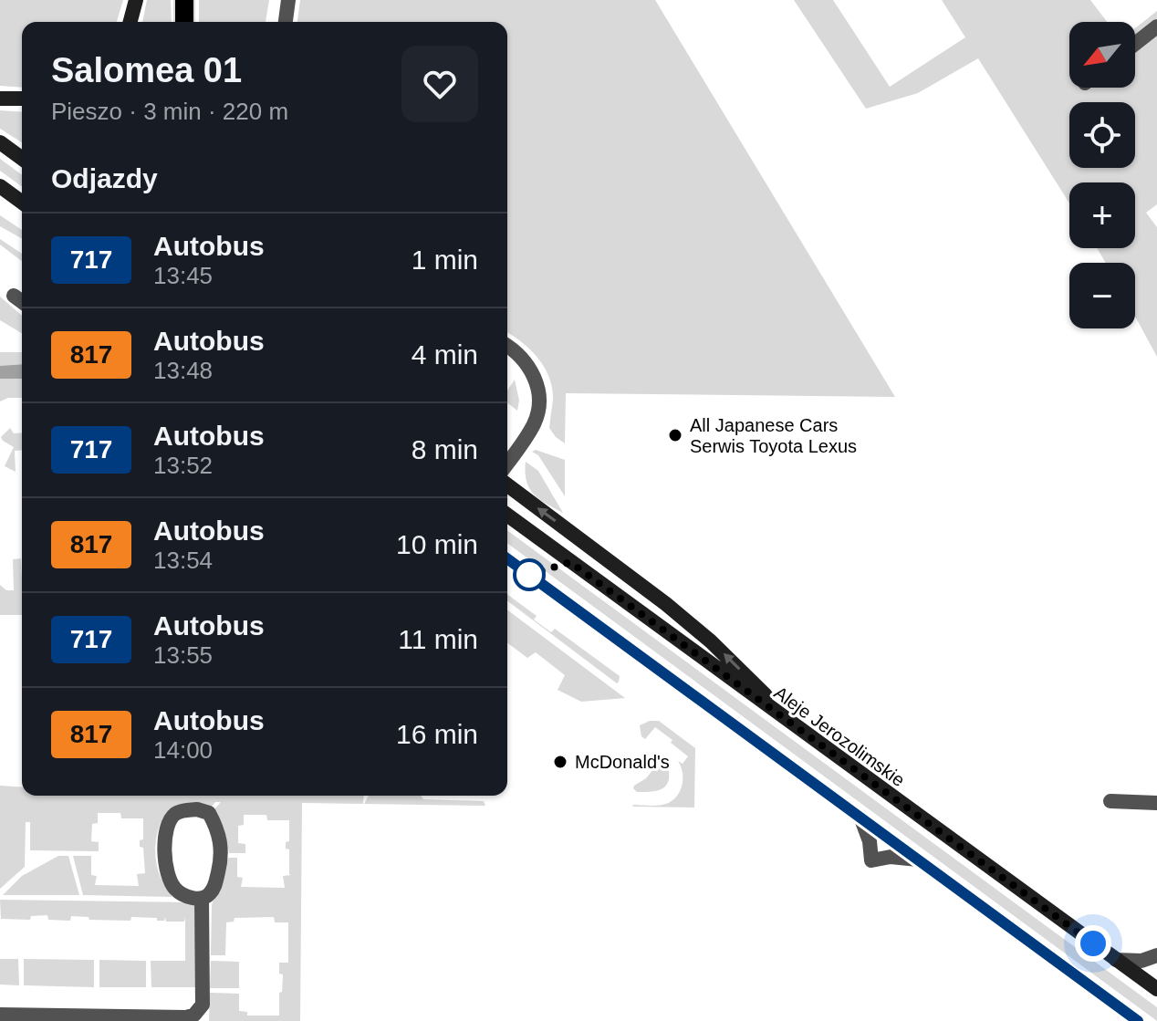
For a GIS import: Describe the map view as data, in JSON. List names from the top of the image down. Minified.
{"streets":{"main road":["Aleje Jerozolimskie"]},"places":["All Japanese Cars Serwis Toyota Lexus","McDonald's"],"lines":["bus line 717"],"north":"bottom left","page":{"map_buttons":["+","−"],"heading":[["Salomea 01","Pieszo · 3 min · 220 m"],"Odjazdy"],"list":[{"mark":"717","name":"Autobus","note":"13:45","value":"1 min"},{"mark":"817","name":"Autobus","note":"13:48","value":"4 min"},{"mark":"717","name":"Autobus","note":"13:52","value":"8 min"},{"mark":"817","name":"Autobus","note":"13:54","value":"10 min"},{"mark":"717","name":"Autobus","note":"13:55","value":"11 min"},{"mark":"817","name":"Autobus","note":"14:00","value":"16 min"}]}}
